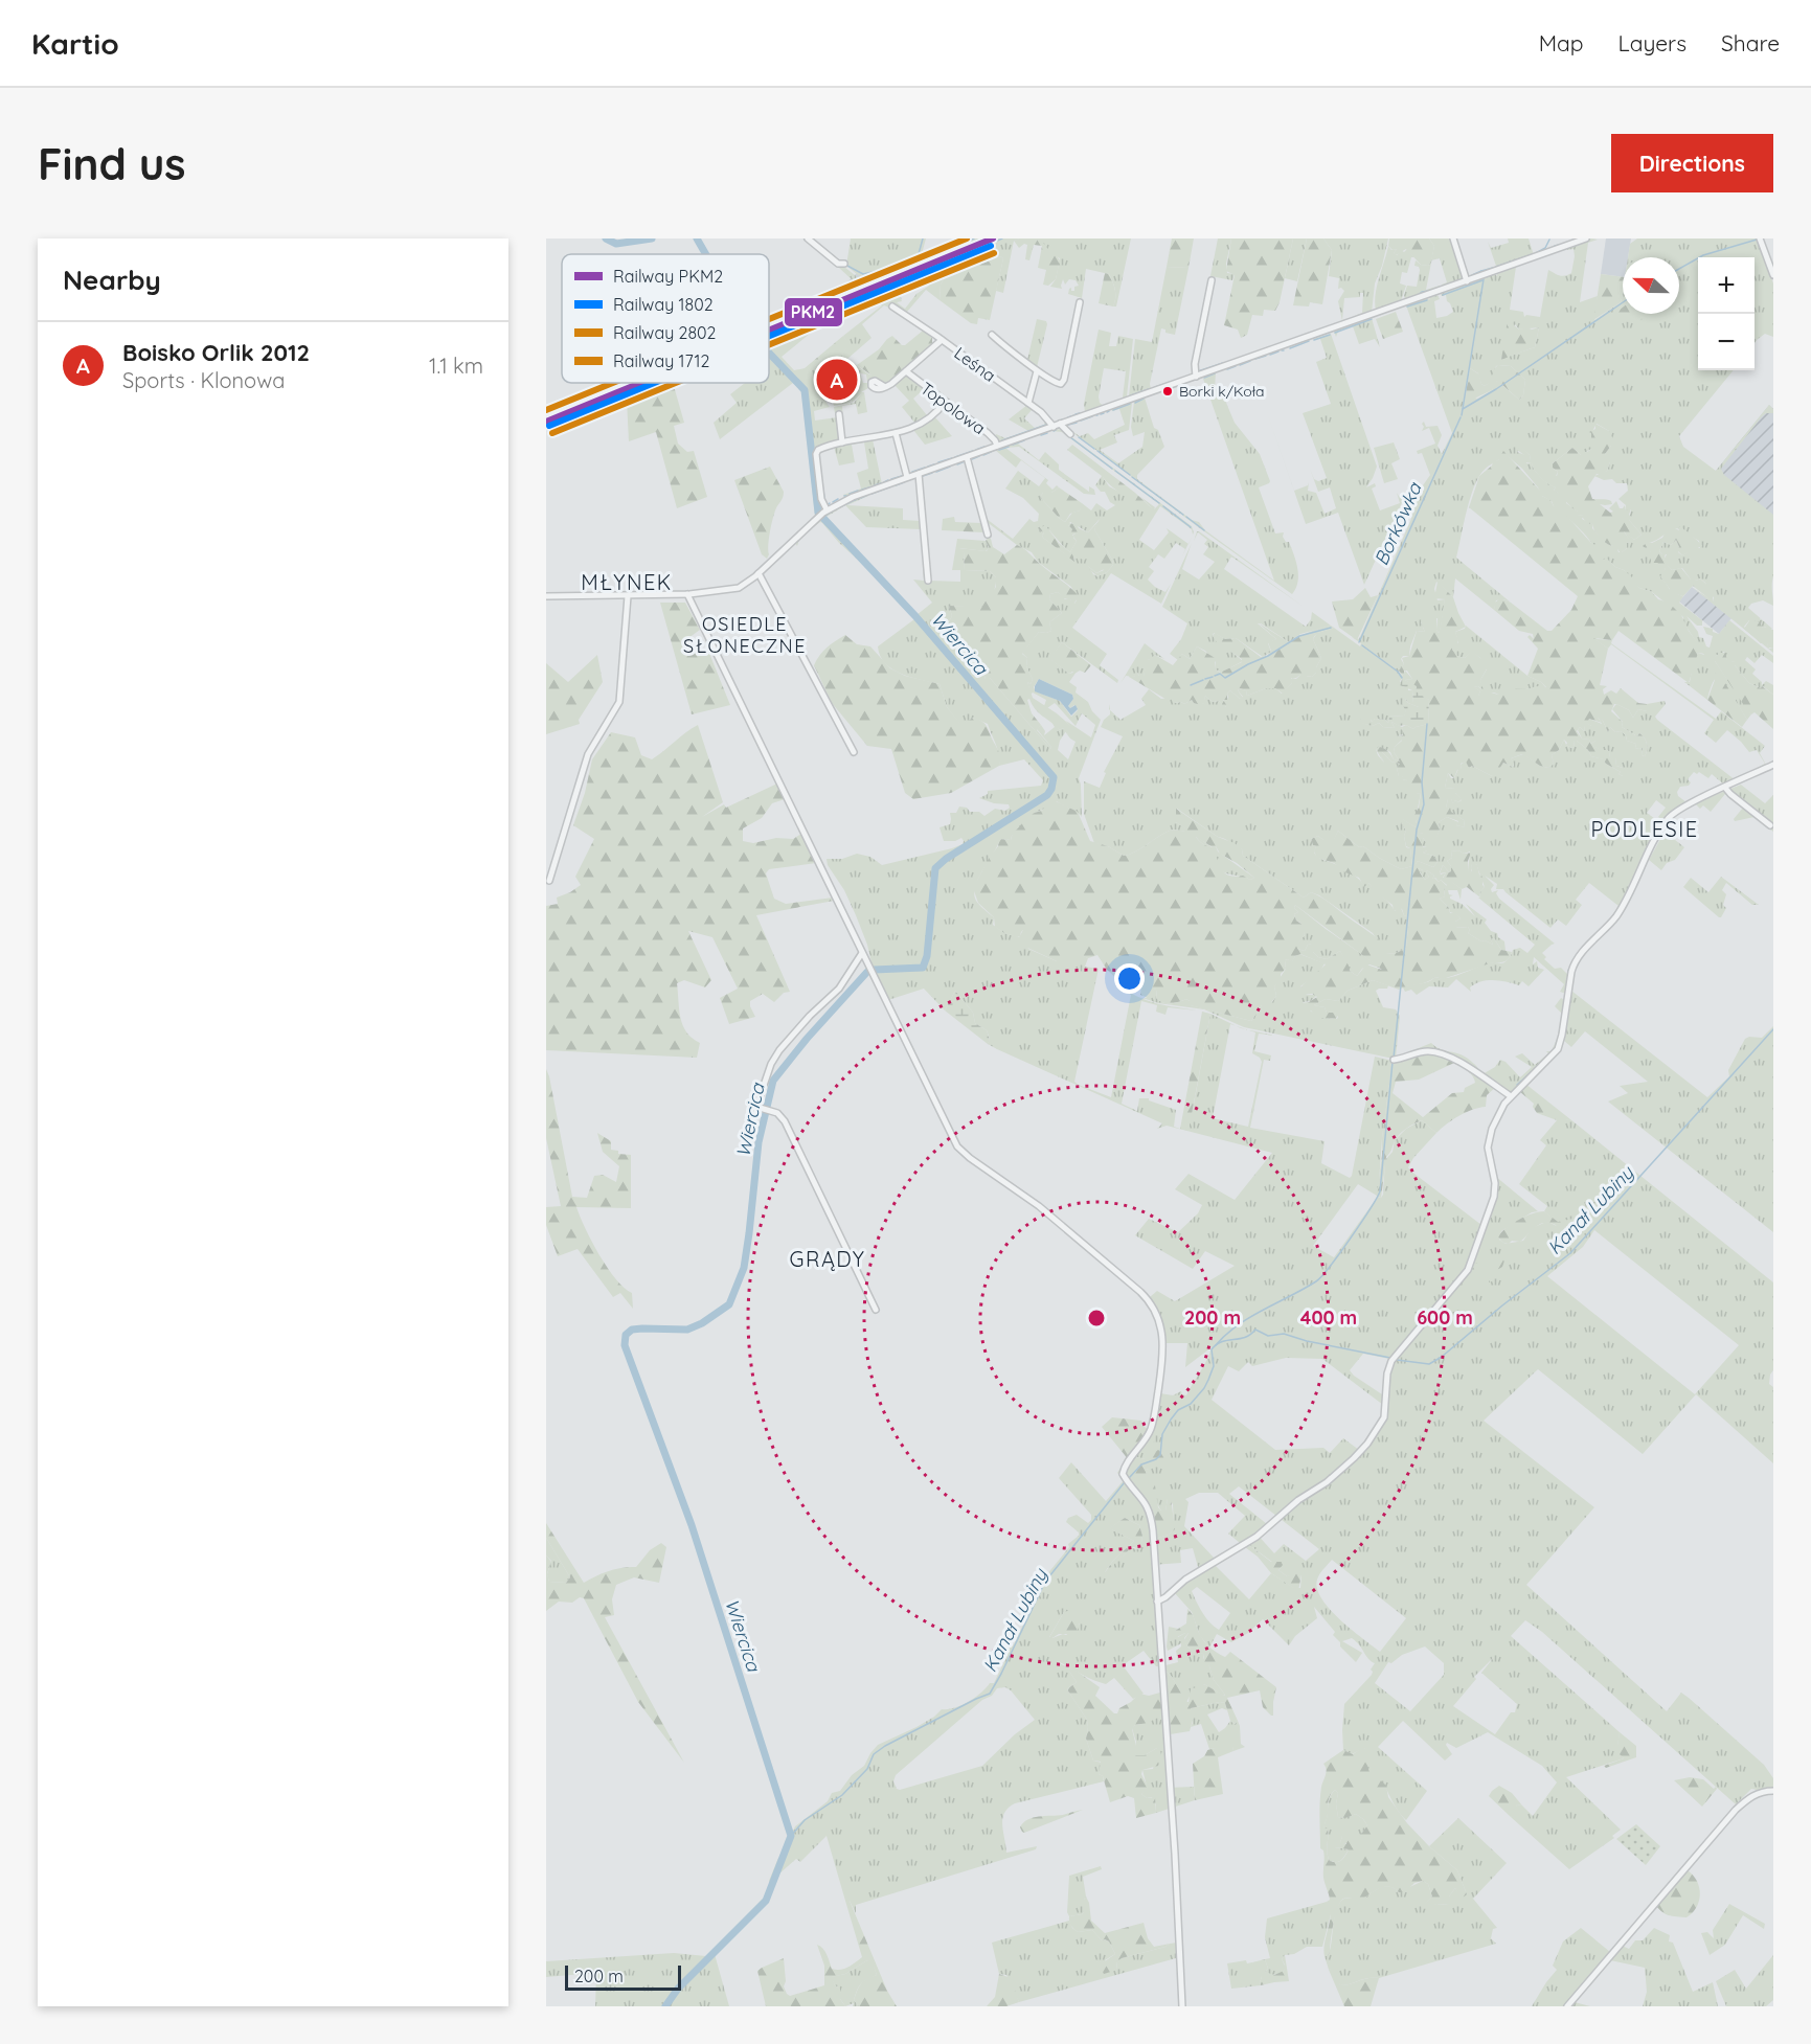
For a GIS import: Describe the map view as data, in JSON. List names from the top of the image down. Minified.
{"streets":{"street":["Leśna","Topolowa"]},"districts":["MŁYNEK","OSIEDLE SŁONECZNE","PODLESIE","GRĄDY"],"water":["Borkówka","Wiercica","Kanał Lubiny"],"places":["Borki k/Koła"],"lines":["rail line PKM2","rail line 2802","rail line 1802","rail line 1712"],"legend":["Railway PKM2","Railway 1802","Railway 2802","Railway 1712"],"scale_bar":"200 m","north":"left","page":{"header":"Kartio","nav":["Map","Layers","Share"],"buttons":"Directions","title":"Find us","heading":"Nearby","map_buttons":["+","−"],"list":[{"mark":"A","name":"Boisko Orlik 2012","note":"Sports · Klonowa","value":"1.1 km"}],"pins":"A","scale":"200 m"},"rings":["200 m","400 m","600 m"]}
